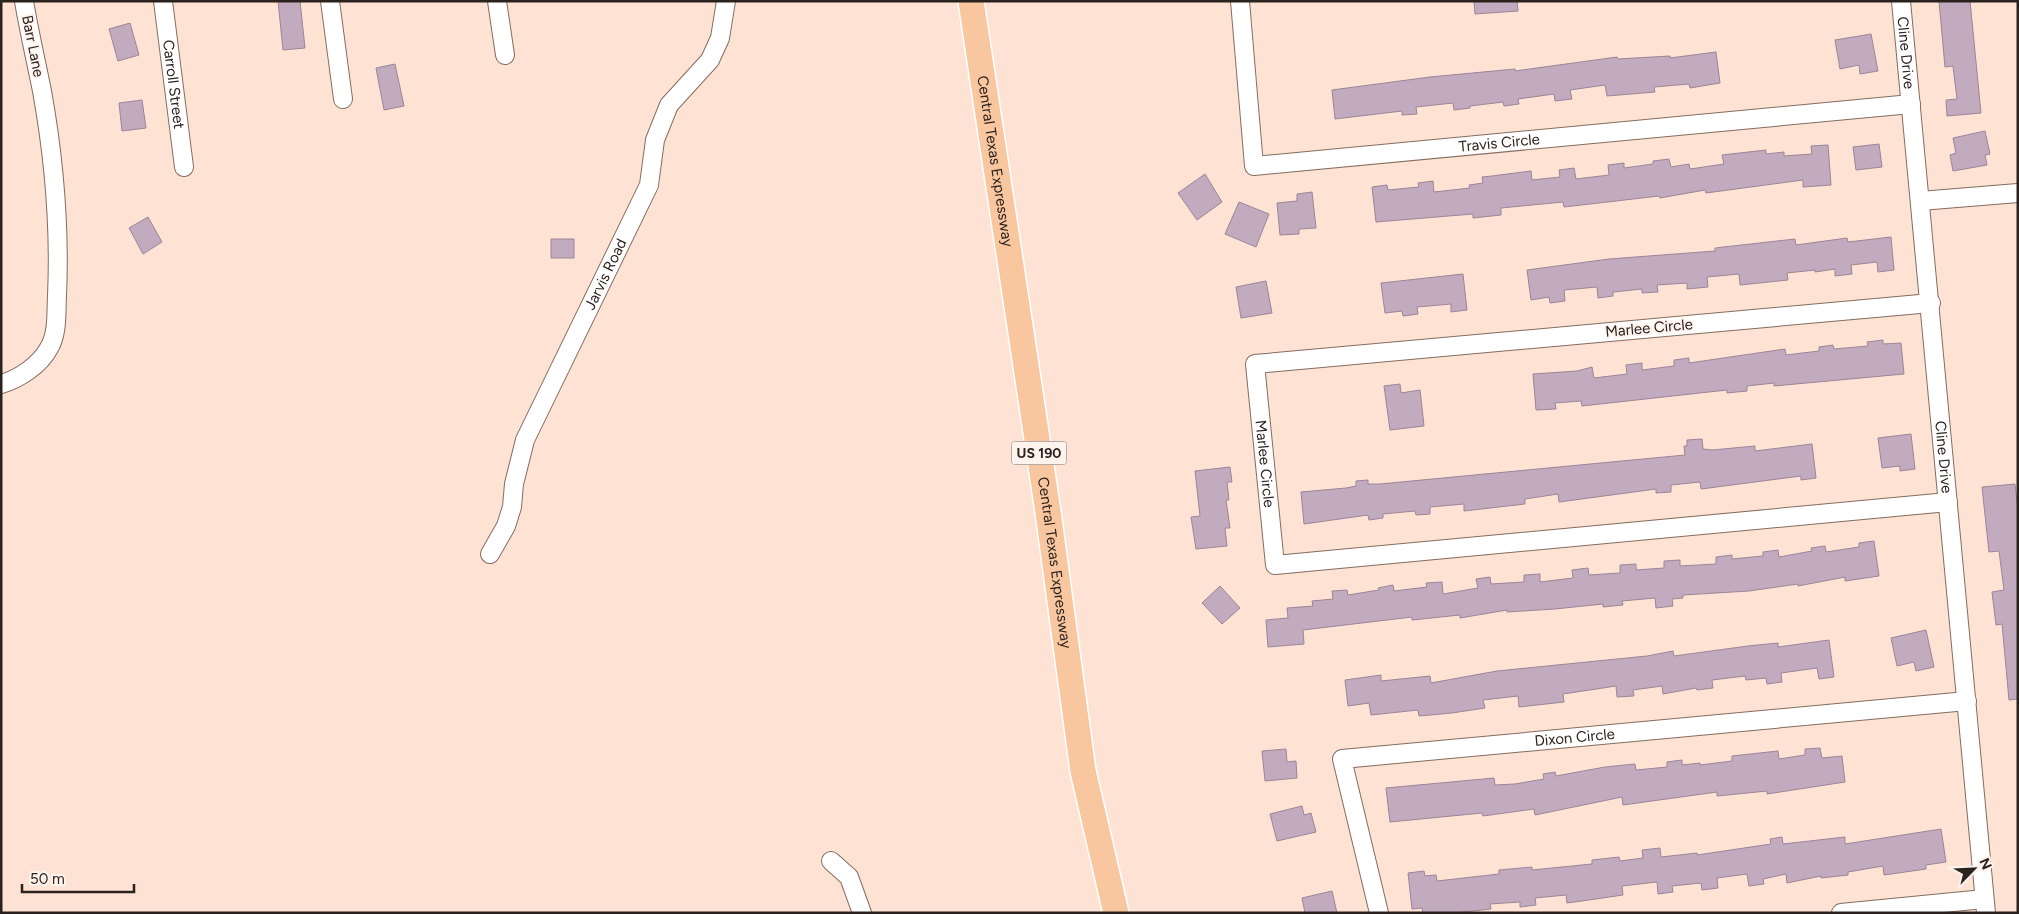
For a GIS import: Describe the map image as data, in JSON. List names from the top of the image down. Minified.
{"streets":{"highway":["Central Texas Expressway","US 190"],"street":["Barr Lane","Cline Drive","Carroll Street","Travis Circle","Jarvis Road","Marlee Circle","Dixon Circle"]},"crossings":[["Cline Drive","Travis Circle"],["Cline Drive","Marlee Circle"],["Cline Drive","Dixon Circle"]],"scale_bar":"50 m","north":"top right"}
